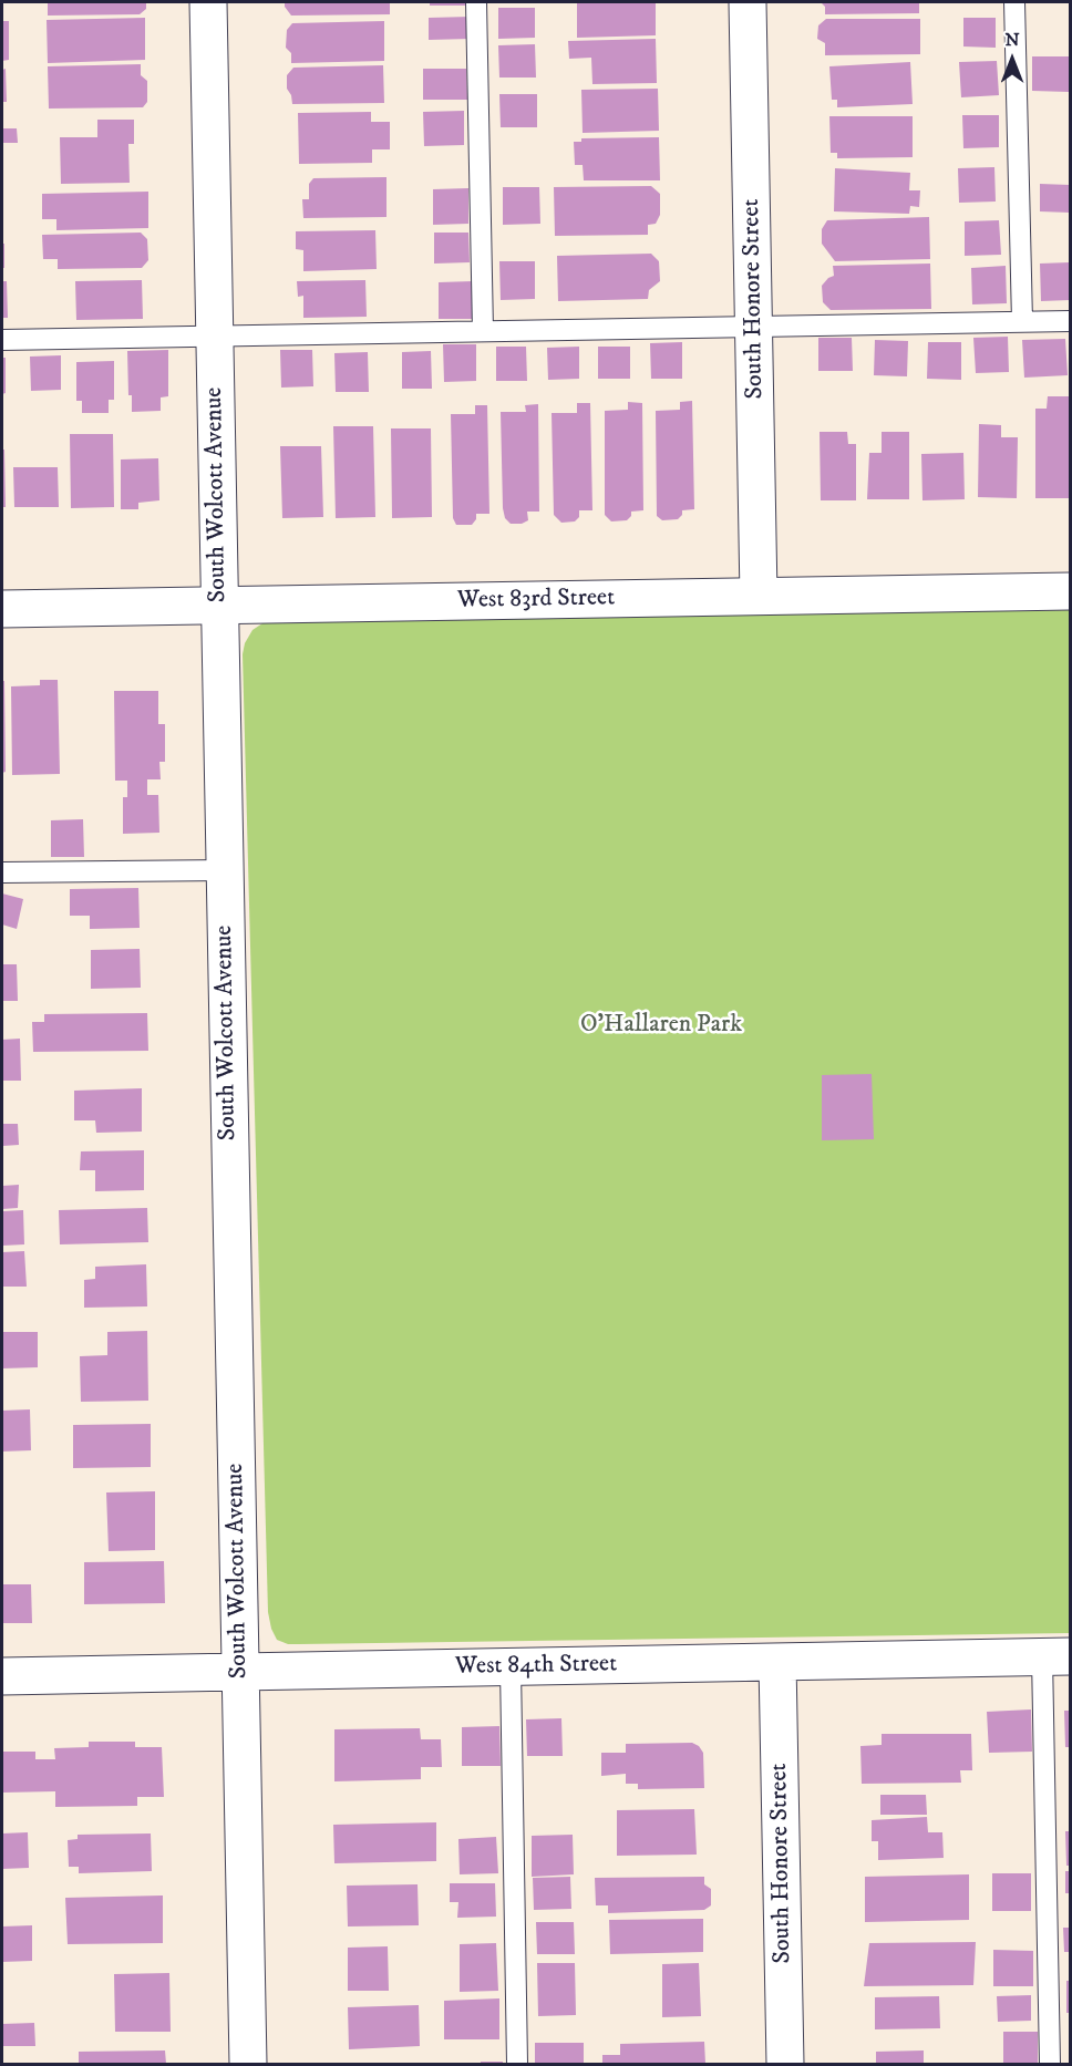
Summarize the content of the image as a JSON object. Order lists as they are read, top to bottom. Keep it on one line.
{"streets":{"street":["South Honore Street","South Wolcott Avenue","West 83rd Street","West 84th Street"]},"crossings":[["South Honore Street","West 83rd Street"],["South Honore Street","West 84th Street"],["South Wolcott Avenue","West 83rd Street"],["South Wolcott Avenue","West 84th Street"]],"parks":["O'Hallaren Park"],"north":"top"}
